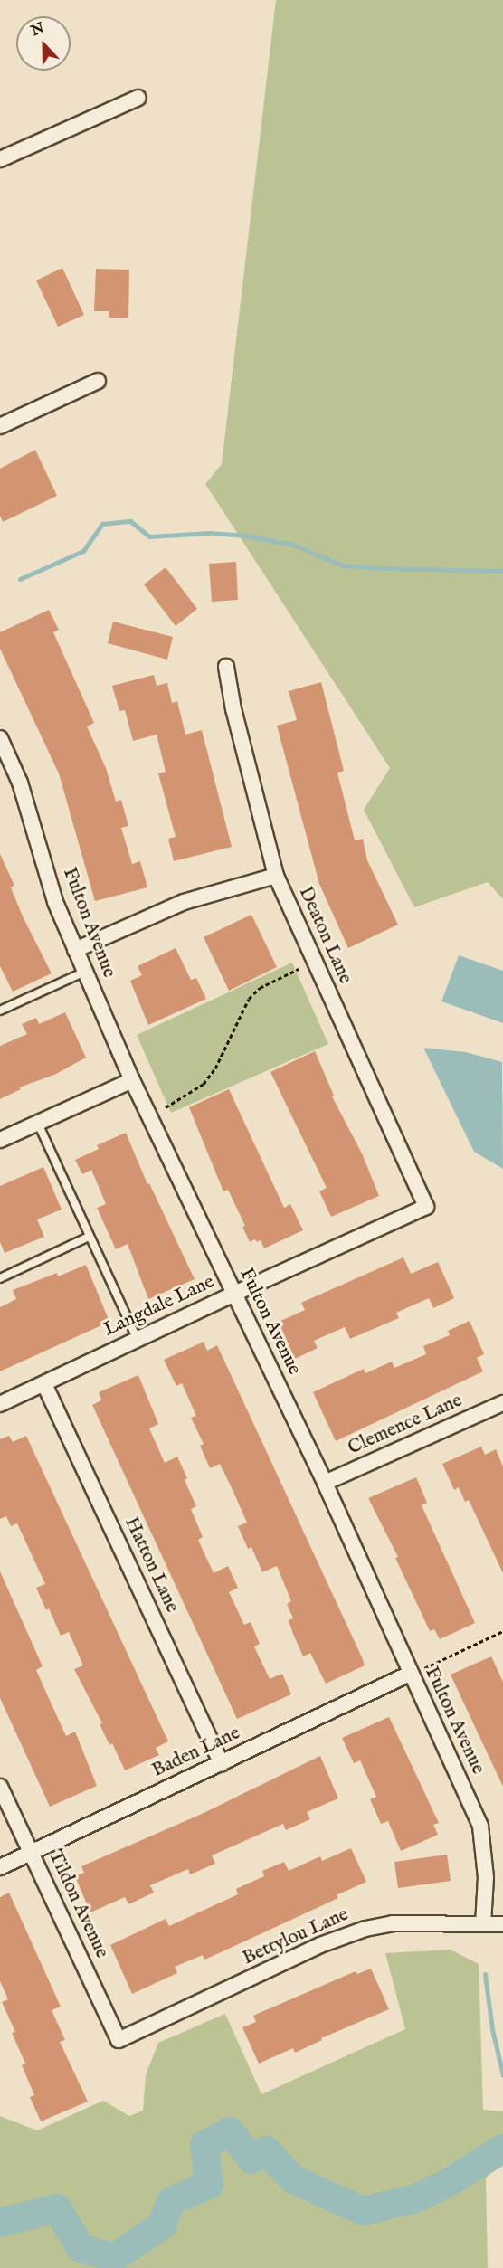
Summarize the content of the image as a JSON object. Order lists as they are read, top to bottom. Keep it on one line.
{"streets":{"street":["Fulton Avenue","Deaton Lane","Langdale Lane","Clemence Lane","Hatton Lane","Baden Lane","Tildon Avenue","Bettylou Lane"]},"crossings":[["Fulton Avenue","Langdale Lane"],["Fulton Avenue","Clemence Lane"],["Fulton Avenue","Baden Lane"],["Fulton Avenue","Bettylou Lane"],["Deaton Lane","Langdale Lane"],["Langdale Lane","Hatton Lane"],["Hatton Lane","Baden Lane"],["Baden Lane","Tildon Avenue"],["Tildon Avenue","Bettylou Lane"]],"north":"top"}
